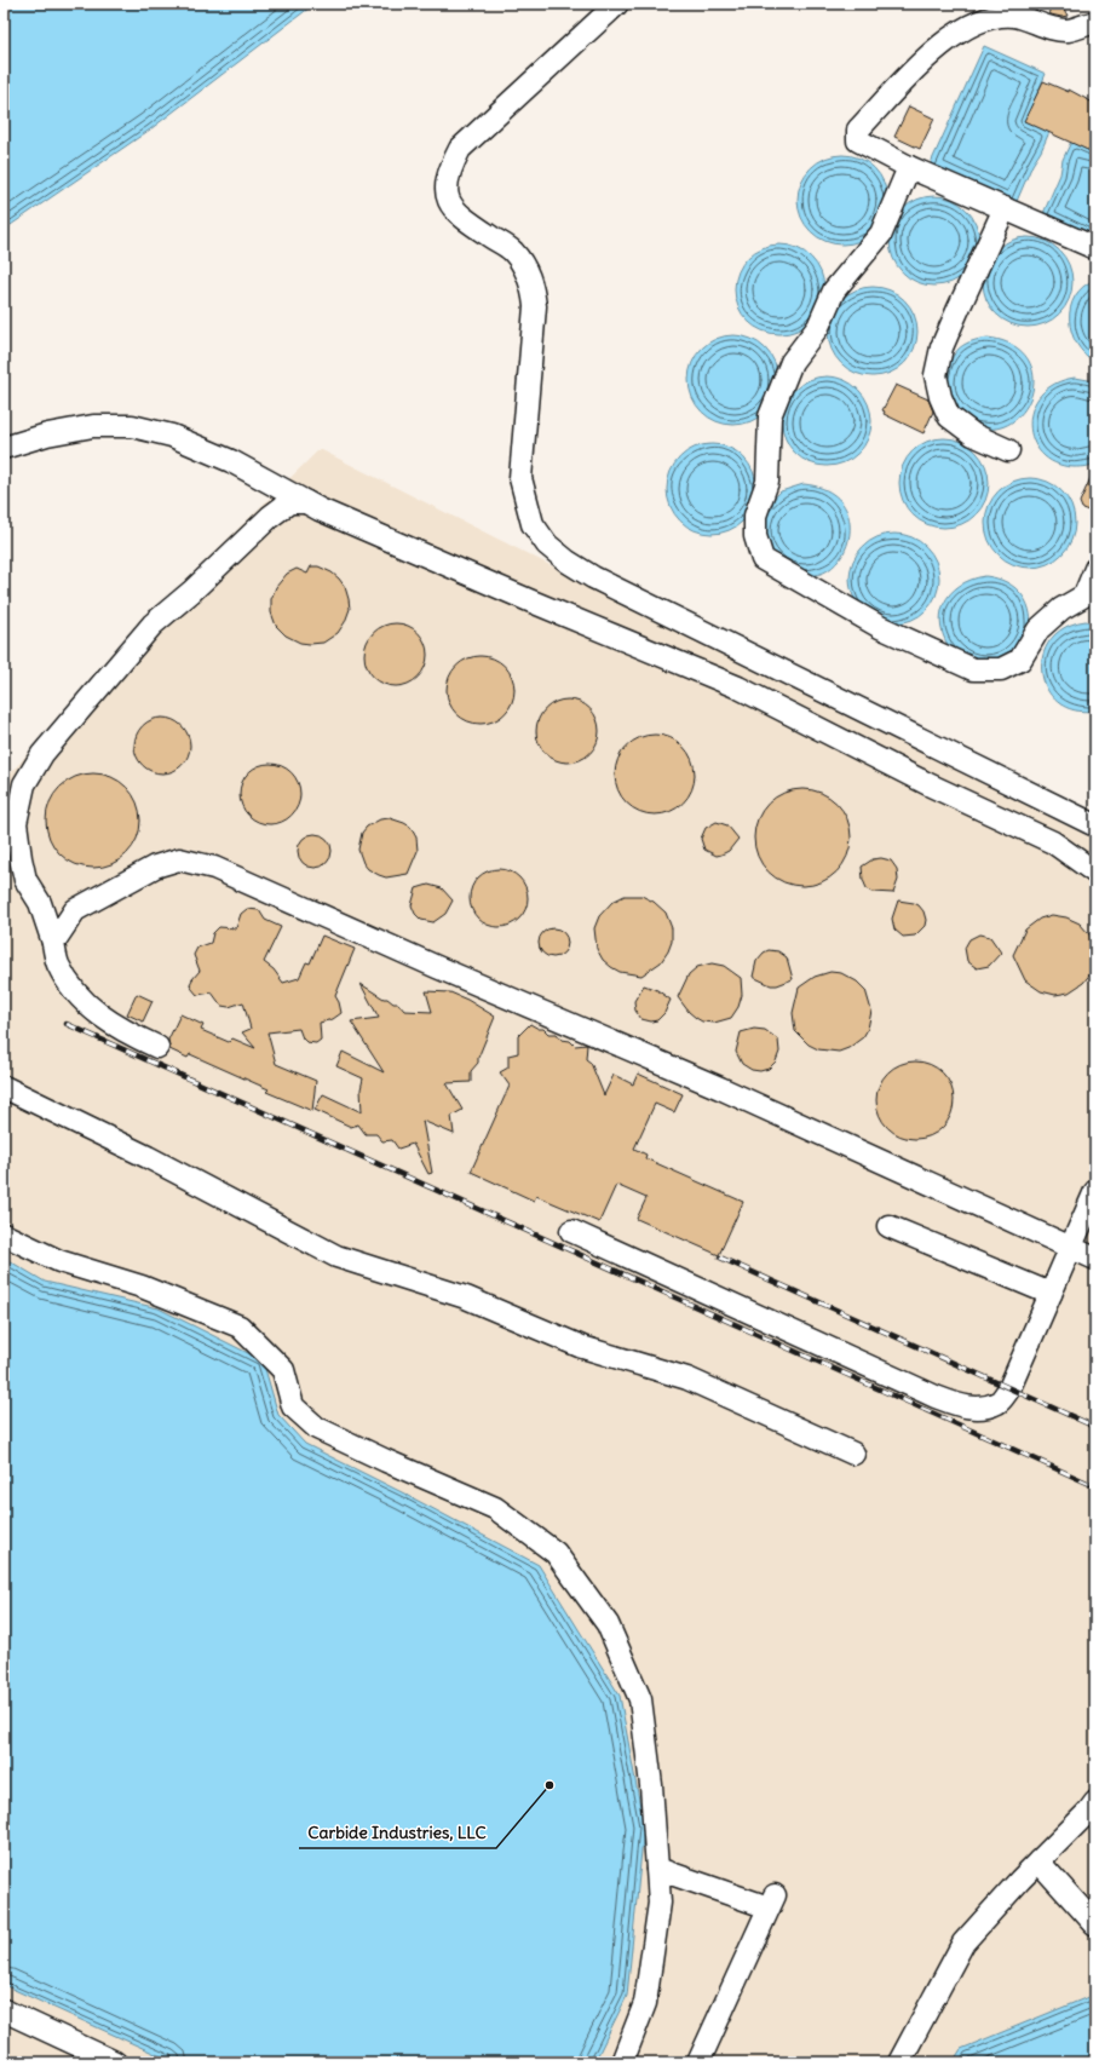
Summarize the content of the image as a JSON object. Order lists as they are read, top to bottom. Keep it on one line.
{"places":["Carbide Industries, LLC"]}
